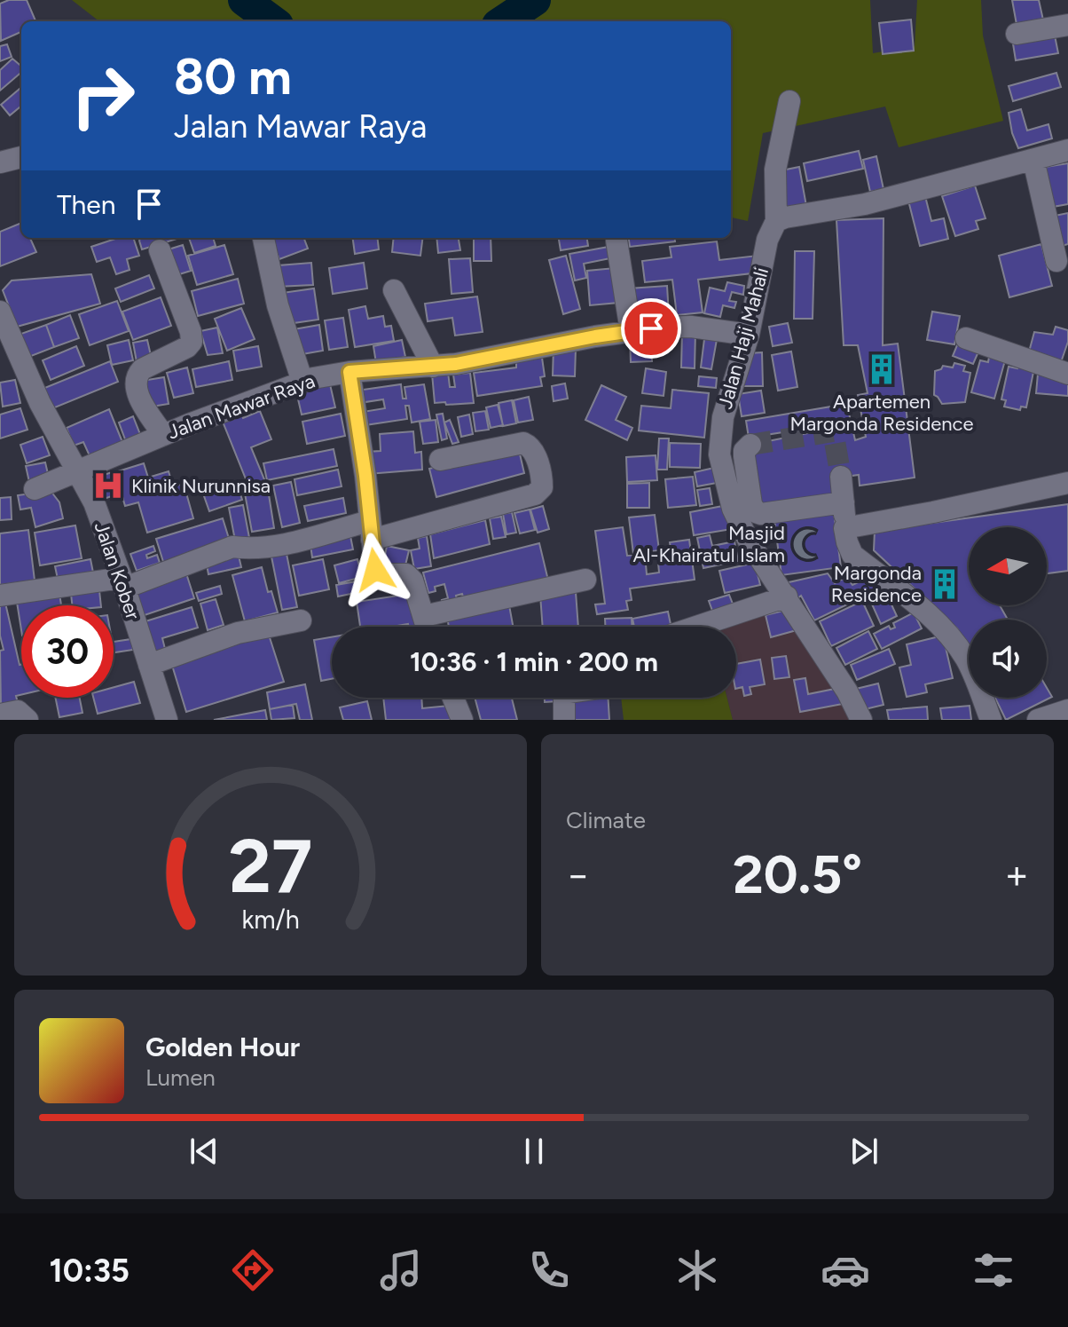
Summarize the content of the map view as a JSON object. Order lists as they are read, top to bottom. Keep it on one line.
{"streets":{"street":["Jalan Haji Mahali","Jalan Mawar Raya","Jalan Kober"]},"crossings":[["Jalan Haji Mahali","Jalan Mawar Raya"],["Jalan Mawar Raya","Jalan Kober"]],"places":{"building":["Apartemen Margonda Residence","Margonda Residence"],"hospital":["Klinik Nurunnisa"],"mosque":["Masjid Al-Khairatul Islam"]},"north":"left","page":{"turn":["80 m","Jalan Mawar Raya"],"then":"Then","limit":"30","trip":"10:36 · 1 min · 200 m","tile":"Climate","heat":["−","20.5°","+"],"song":["Golden Hour","Lumen"],"tabs":"10:35","gauge":["27","km/h"]}}
